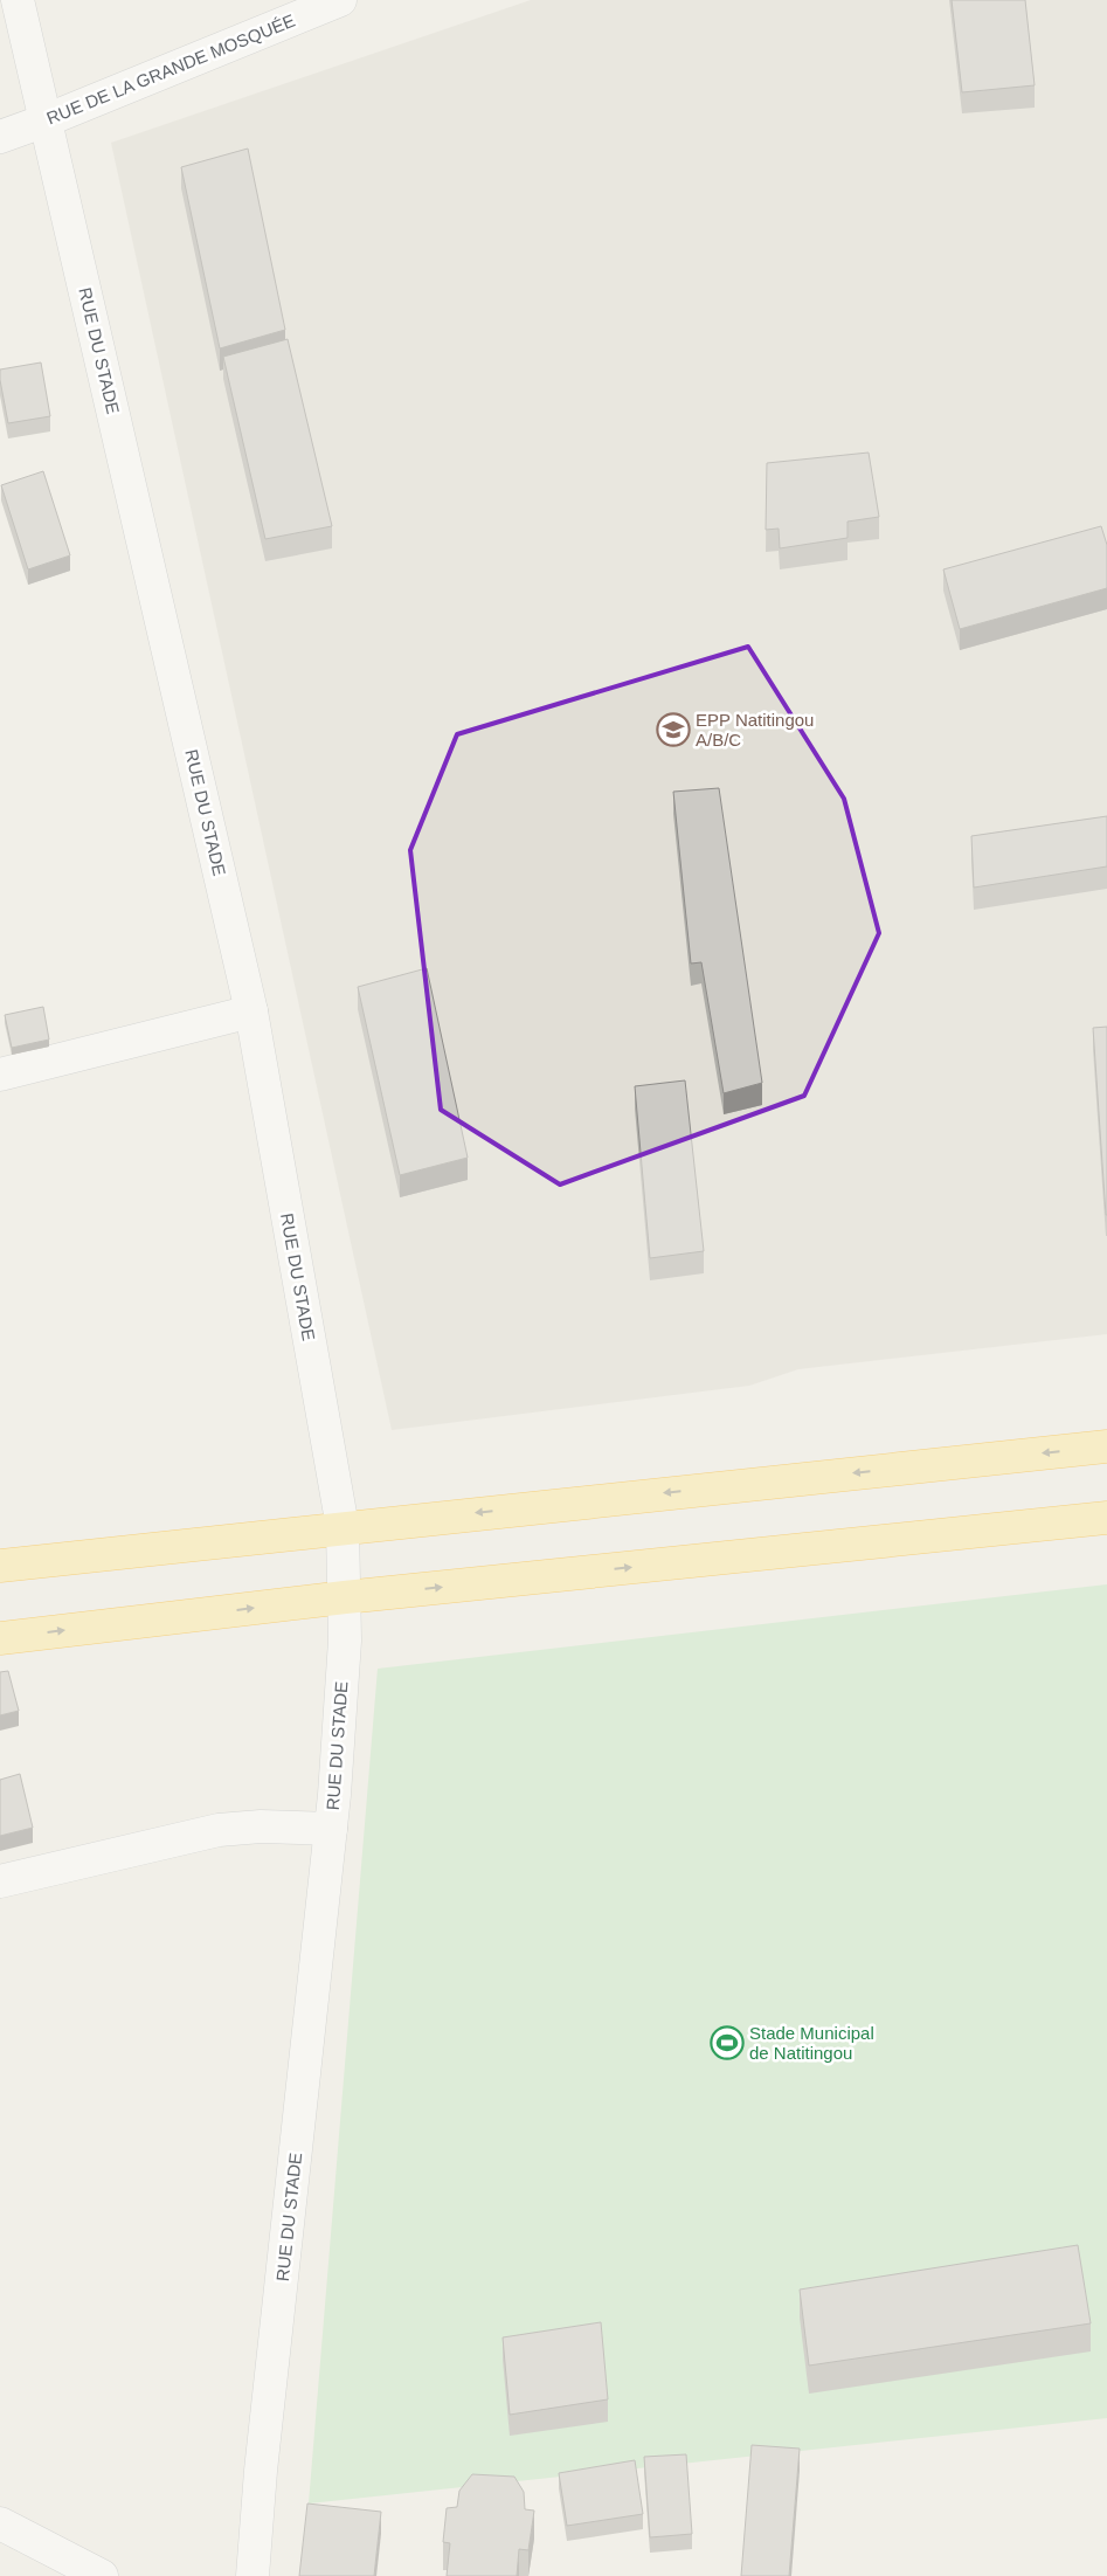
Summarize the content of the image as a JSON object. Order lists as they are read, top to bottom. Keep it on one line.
{"streets":{"street":["RUE DE LA GRANDE MOSQUÉE","RUE DU STADE"]},"crossings":[["RUE DE LA GRANDE MOSQUÉE","RUE DU STADE"]],"places":{"school or university":["EPP Natitingou A/B/C"],"sports":["Stade Municipal de Natitingou"]}}
